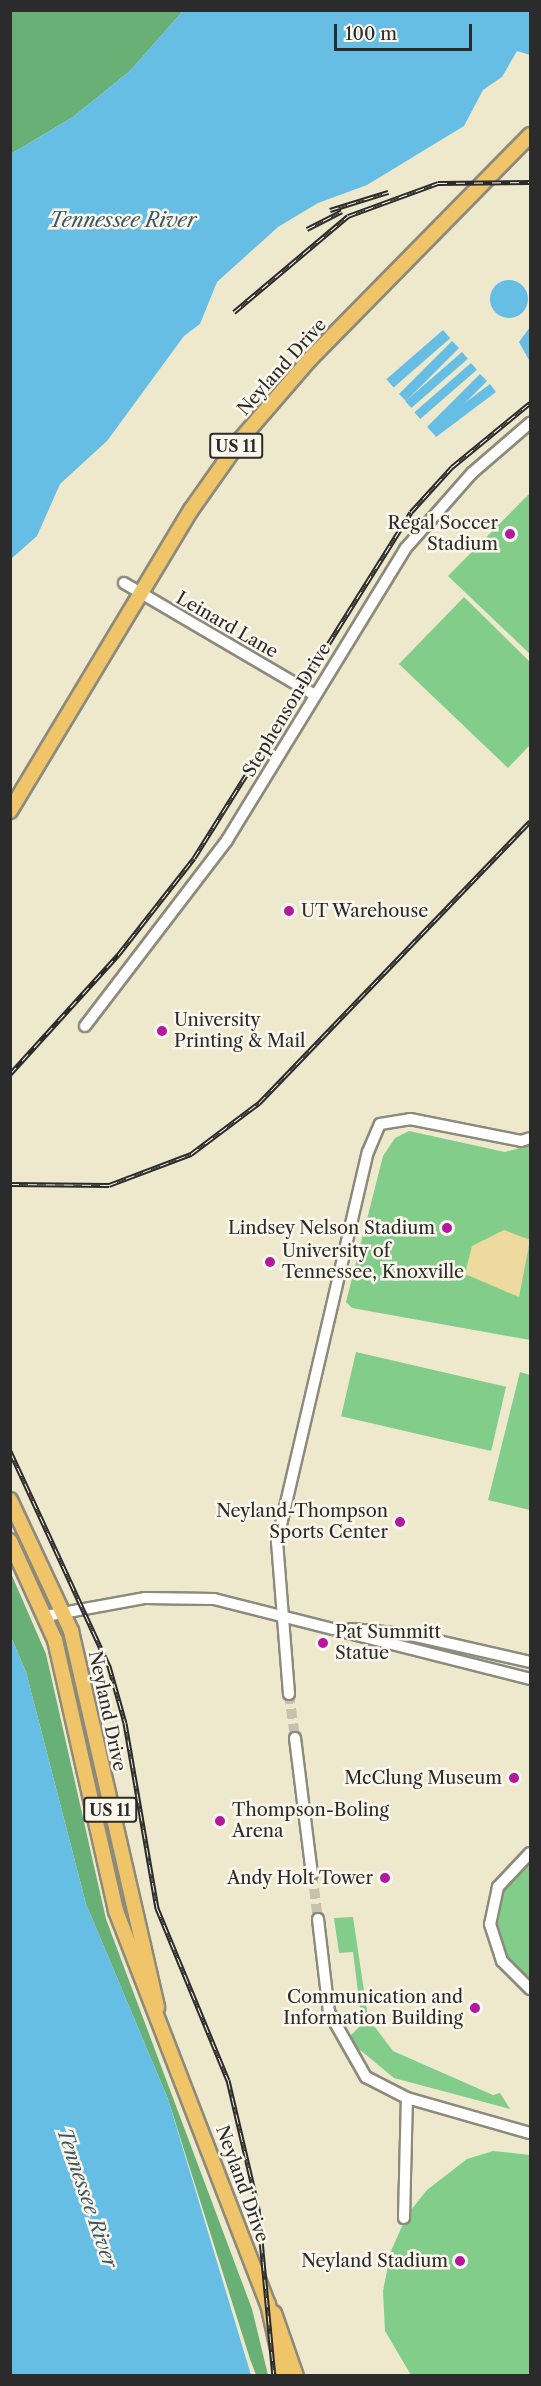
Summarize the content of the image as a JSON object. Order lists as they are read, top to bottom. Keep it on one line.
{"streets":{"main road":["Neyland Drive","US 11"],"street":["Leinard Lane","Stephenson Drive"]},"crossings":[["Neyland Drive","Leinard Lane"],["Leinard Lane","Stephenson Drive"]],"water":["Tennessee River"],"places":["Regal Soccer Stadium","UT Warehouse","University Printing & Mail","Lindsey Nelson Stadium","University of Tennessee, Knoxville","Neyland-Thompson Sports Center","Pat Summitt Statue","McClung Museum","Thompson-Boling Arena","Andy Holt Tower","Communication and Information Building","Neyland Stadium"],"scale_bar":"100 m"}
